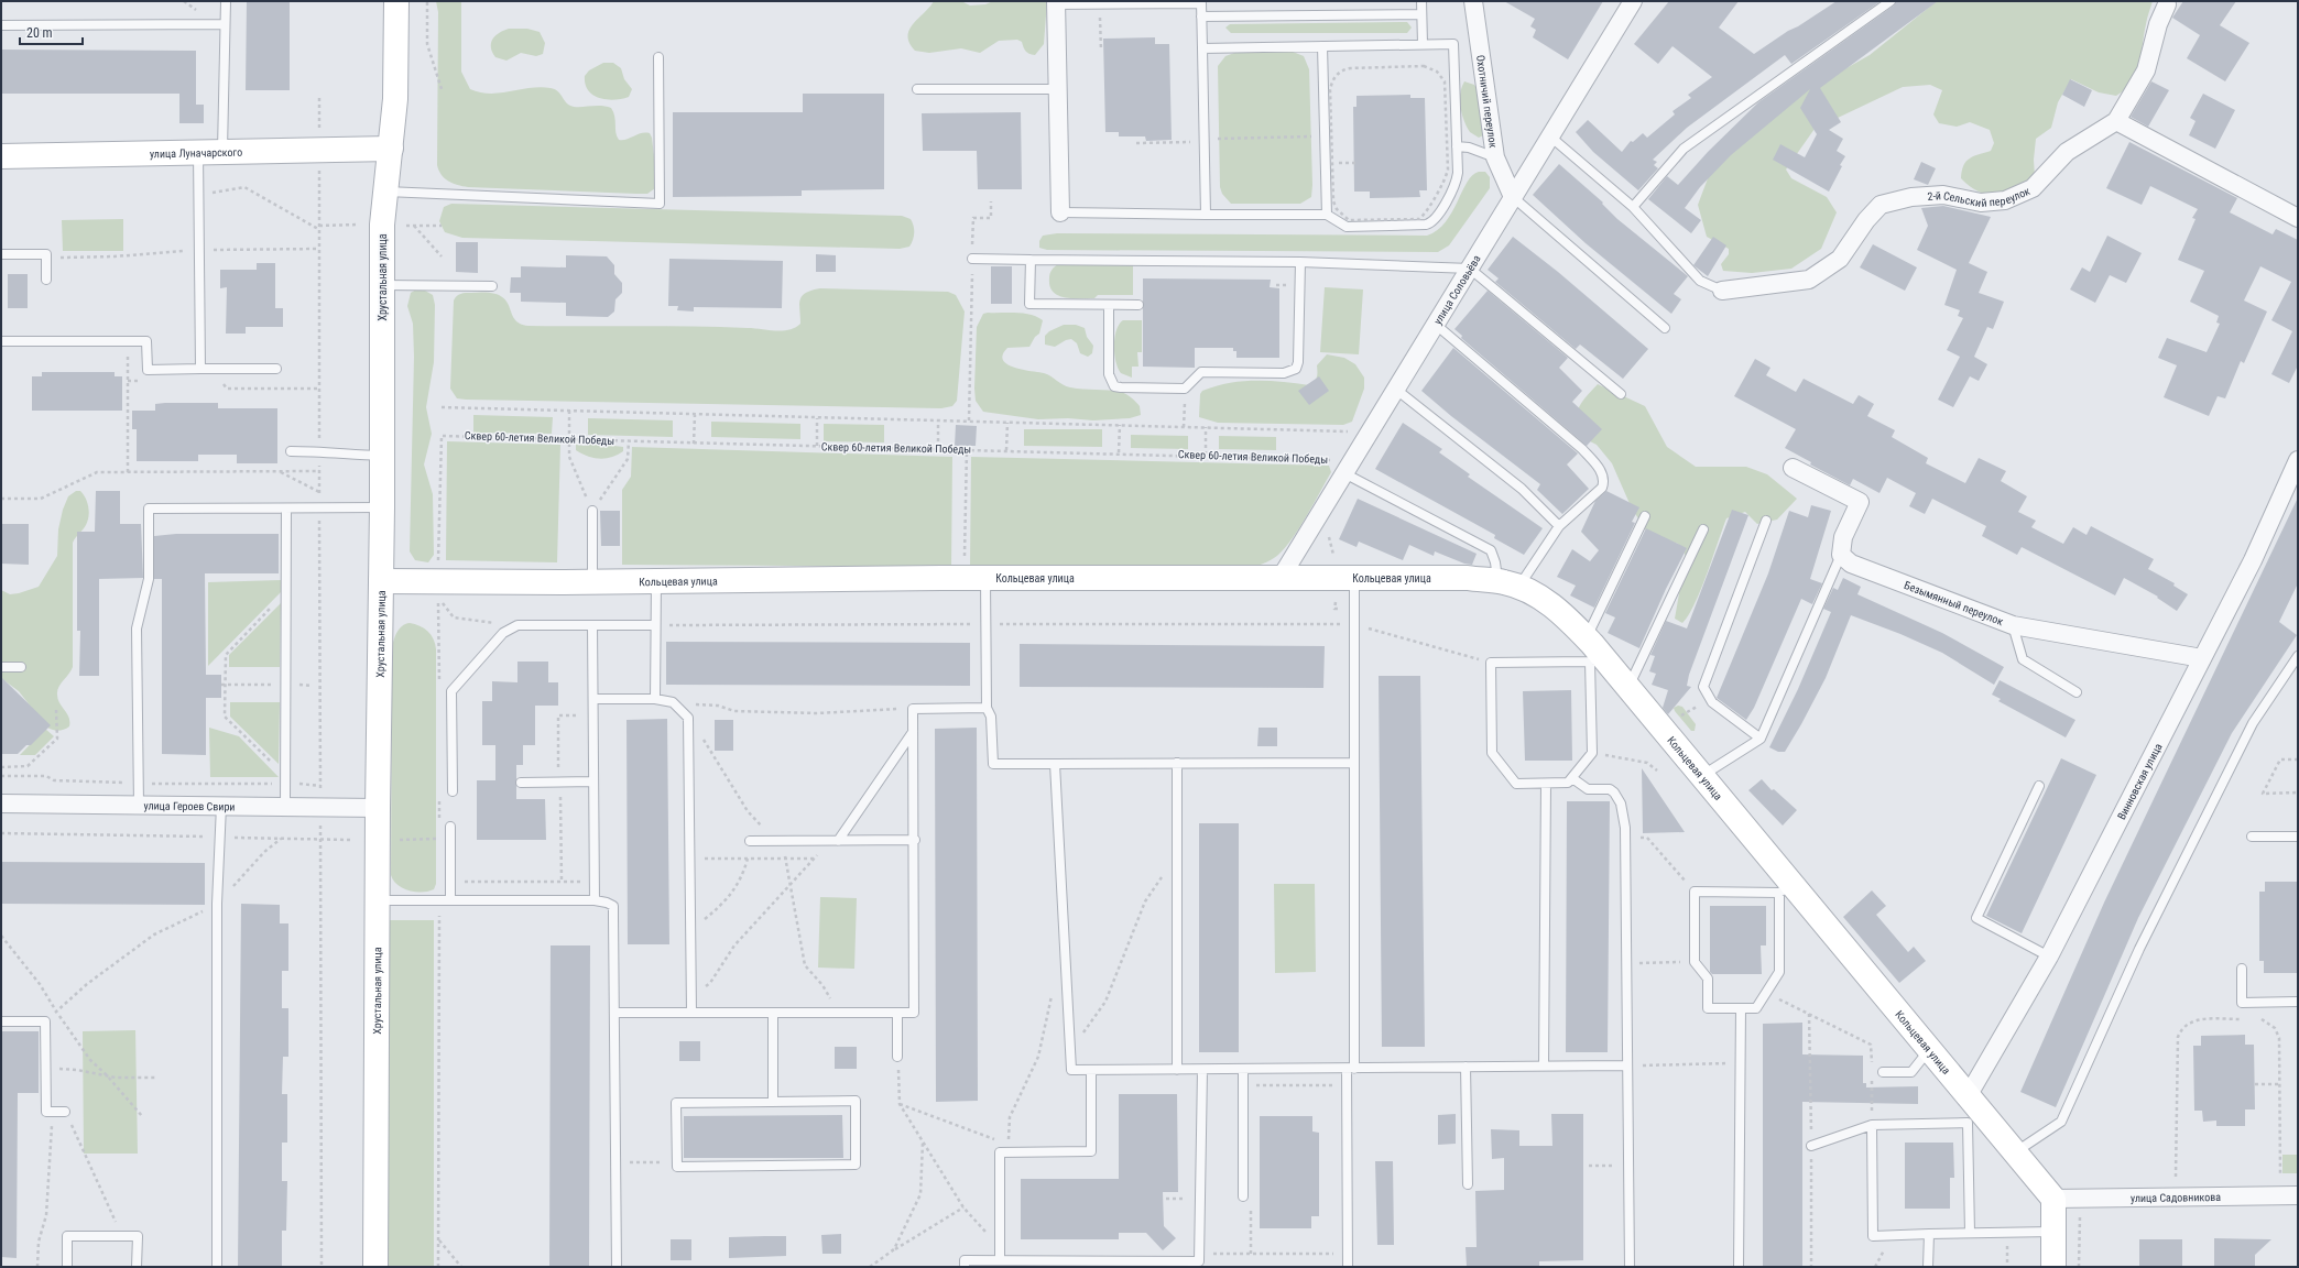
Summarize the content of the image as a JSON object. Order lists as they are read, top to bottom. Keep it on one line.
{"streets":{"street":["Охотничий переулок","улица Луначарского","2-й Сельский переулок","Хрустальная улица","улица Соловьёва","Кольцевая улица","Безымянный переулок","Винновская улица","улица Героев Свири","улица Садовникова"],"path":["Сквер 60-летия Великой Победы"]},"crossings":[["Охотничий переулок","улица Соловьёва"],["улица Луначарского","Хрустальная улица"],["Хрустальная улица","Кольцевая улица"],["Хрустальная улица","улица Героев Свири"],["улица Соловьёва","Сквер 60-летия Великой Победы"],["улица Соловьёва","Кольцевая улица"],["Кольцевая улица","Винновская улица"],["Кольцевая улица","улица Садовникова"],["Безымянный переулок","Винновская улица"]],"scale_bar":"20 m"}
